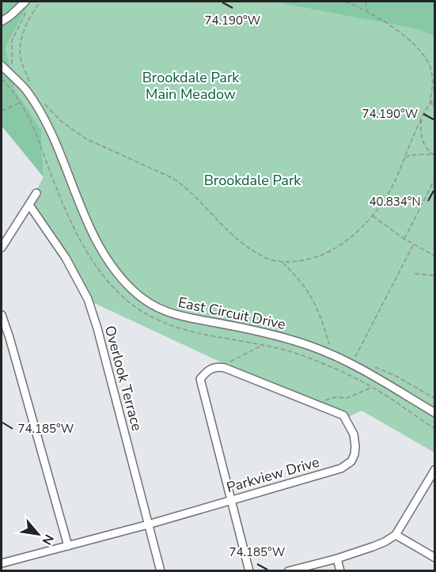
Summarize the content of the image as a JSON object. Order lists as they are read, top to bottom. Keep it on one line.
{"streets":{"street":["East Circuit Drive","Overlook Terrace","Parkview Drive"]},"crossings":[["Overlook Terrace","Parkview Drive"]],"parks":["Brookdale Park Main Meadow","Brookdale Park"],"north":"bottom right","coordinates":["74.190°W","40.834°N","74.185°W"]}
